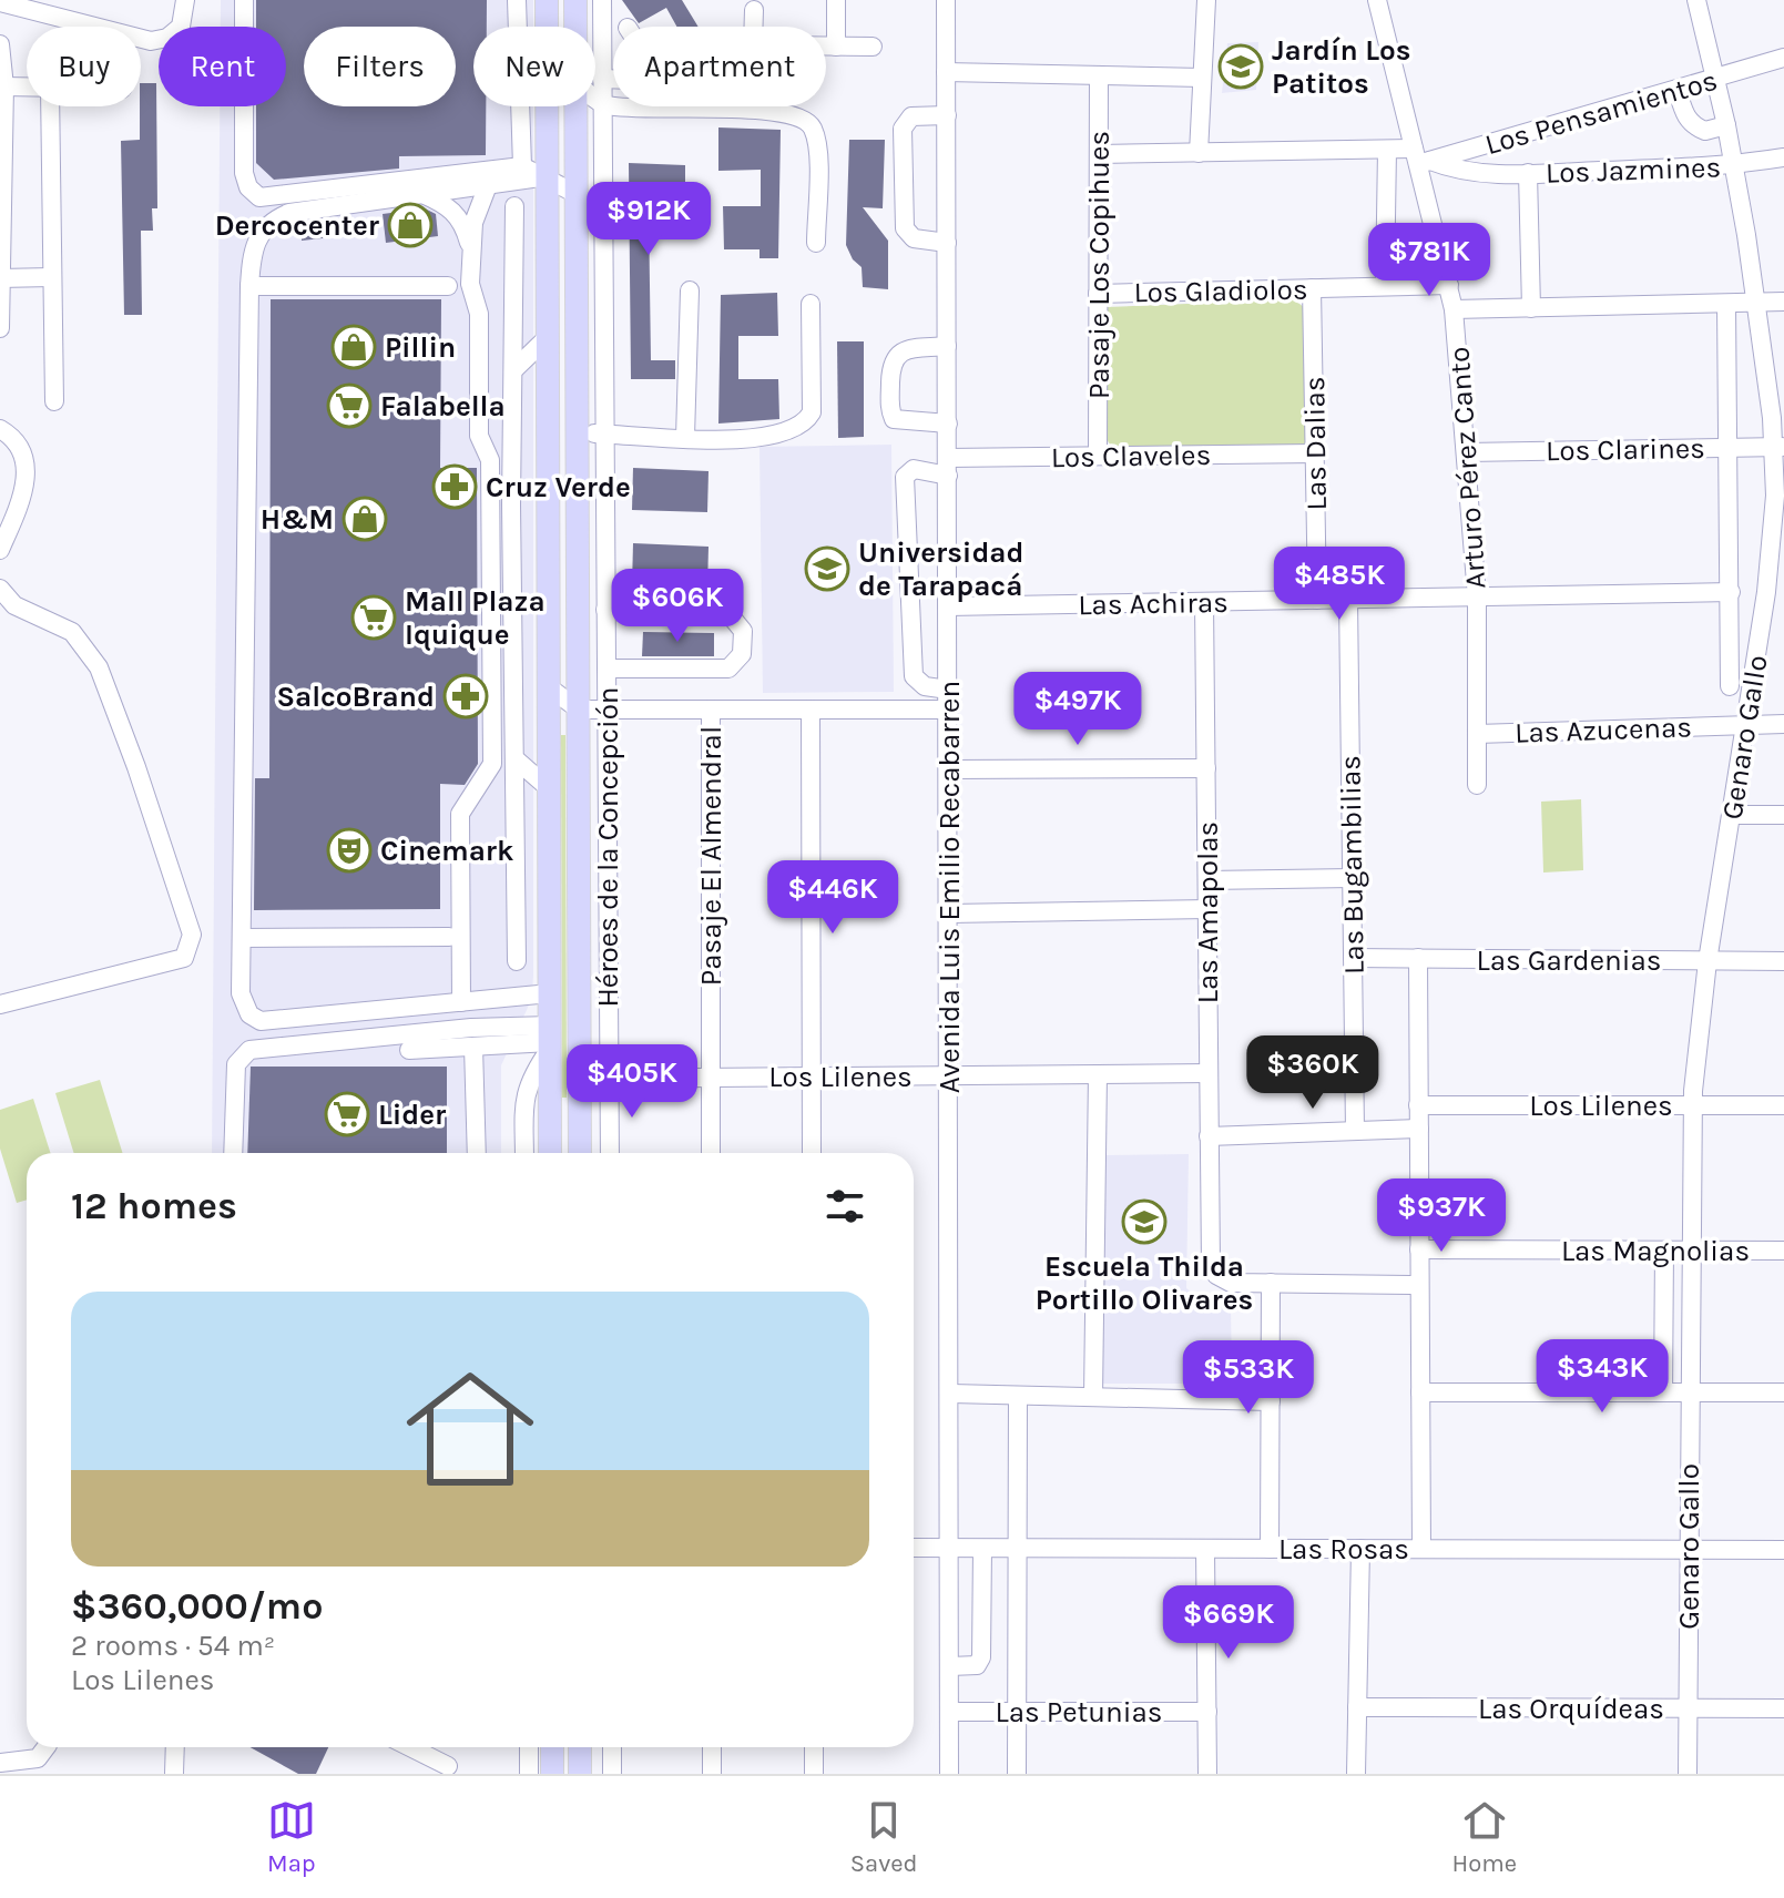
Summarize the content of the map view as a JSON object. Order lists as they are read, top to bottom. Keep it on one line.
{"streets":{"main road":["Héroes de la Concepción"],"street":["Los Pensamientos","Los Jazmines","Pasaje Los Copihues","Los Gladiolos","Las Dalias","Los Clarines","Los Claveles","Arturo Pérez Canto","Las Achiras","Las Azucenas","Genaro Gallo","Pasaje El Almendral","Las Bugambilias","Avenida Luis Emilio Recabarren","Las Amapolas","Las Gardenias","Los Lilenes","Las Magnolias","Las Rosas","Las Orquídeas","Las Petunias"]},"crossings":[["Los Pensamientos","Los Jazmines"],["Los Pensamientos","Arturo Pérez Canto"],["Los Pensamientos","Genaro Gallo"],["Los Jazmines","Pasaje Los Copihues"],["Los Jazmines","Arturo Pérez Canto"],["Los Jazmines","Genaro Gallo"],["Pasaje Los Copihues","Los Gladiolos"],["Pasaje Los Copihues","Los Claveles"],["Los Gladiolos","Las Dalias"],["Los Gladiolos","Arturo Pérez Canto"],["Las Dalias","Los Claveles"],["Las Dalias","Las Achiras"],["Los Clarines","Arturo Pérez Canto"],["Los Clarines","Genaro Gallo"],["Los Claveles","Avenida Luis Emilio Recabarren"],["Arturo Pérez Canto","Las Achiras"],["Arturo Pérez Canto","Las Azucenas"],["Las Achiras","Genaro Gallo"],["Las Achiras","Las Bugambilias"],["Las Achiras","Avenida Luis Emilio Recabarren"],["Las Achiras","Las Amapolas"],["Las Azucenas","Genaro Gallo"],["Genaro Gallo","Las Gardenias"],["Genaro Gallo","Los Lilenes"],["Genaro Gallo","Las Magnolias"],["Genaro Gallo","Las Rosas"],["Genaro Gallo","Las Orquídeas"],["Héroes de la Concepción","Los Lilenes"],["Pasaje El Almendral","Los Lilenes"],["Las Bugambilias","Las Gardenias"],["Avenida Luis Emilio Recabarren","Los Lilenes"],["Avenida Luis Emilio Recabarren","Las Rosas"],["Avenida Luis Emilio Recabarren","Las Petunias"],["Las Amapolas","Los Lilenes"]],"places":{"school or university":["Jardín Los Patitos","Universidad de Tarapacá","Escuela Thilda Portillo Olivares"],"shop":["Dercocenter","Pillin","H&M"],"supermarket":["Falabella","Mall Plaza Iquique","Lider"],"pharmacy":["Cruz Verde","SalcoBrand"],"theatre":["Cinemark"]},"page":{"chip":["Buy","Rent","Filters","New","Apartment"],"price":["$912K","$781K","$485K","$606K","$497K","$446K","$360K","$405K","$937K","$343K","$533K","$669K"],"heading":"12 homes","list":[{"name":"$360,000/mo","note":"2 rooms · 54 m² · Los Lilenes"}],"tabs":["Map","Saved","Home"]}}
